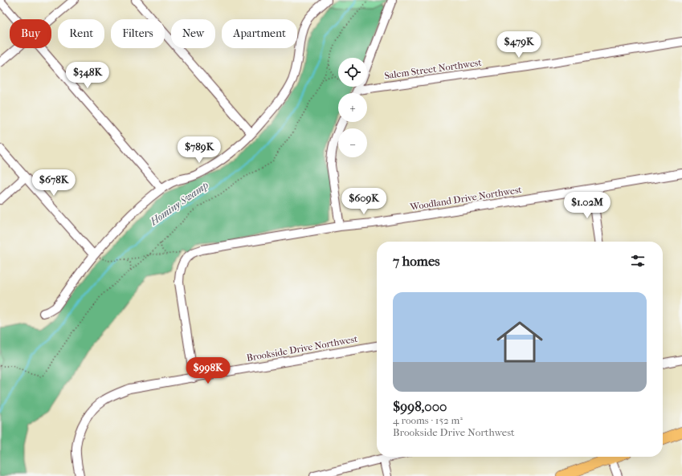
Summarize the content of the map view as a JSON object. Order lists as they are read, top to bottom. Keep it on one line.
{"streets":{"street":["Salem Street Northwest","Woodland Drive Northwest","Brookside Drive Northwest"]},"water":["Hominy Swamp"],"page":{"chip":["Buy","Rent","Filters","New","Apartment"],"price":["$479K","$348K","$789K","$678K","$609K","$1.02M","$998K"],"map_buttons":["+","−"],"heading":"7 homes","list":[{"name":"$998,000","note":"4 rooms · 152 m² · Brookside Drive Northwest"}]}}
